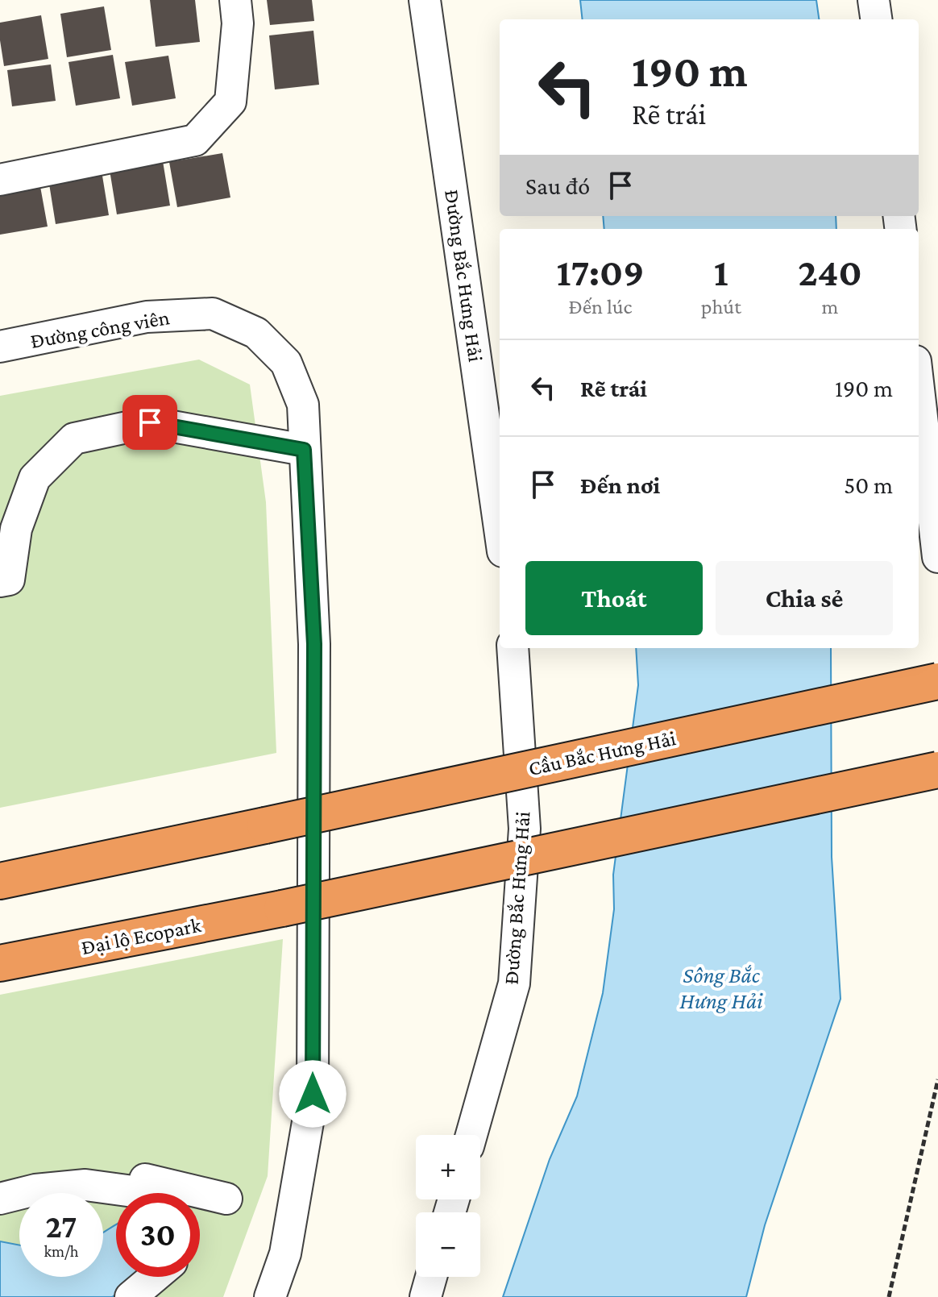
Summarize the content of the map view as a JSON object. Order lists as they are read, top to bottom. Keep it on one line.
{"streets":{"highway":["Cầu Bắc Hưng Hải","Đại lộ Ecopark"],"street":["Đường Bắc Hưng Hải","Đường công viên"]},"water":["Sông Bắc Hưng Hải"],"page":{"turn":["190 m","Rẽ trái"],"then":"Sau đó","eta":["17:09","Đến lúc","1","phút","240","m"],"list":[{"name":"Rẽ trái","value":"190 m"},{"name":"Đến nơi","value":"50 m"}],"buttons":["Thoát","Chia sẻ"],"map_buttons":["+","−"],"speed":"27 km/h","limit":"30"}}
